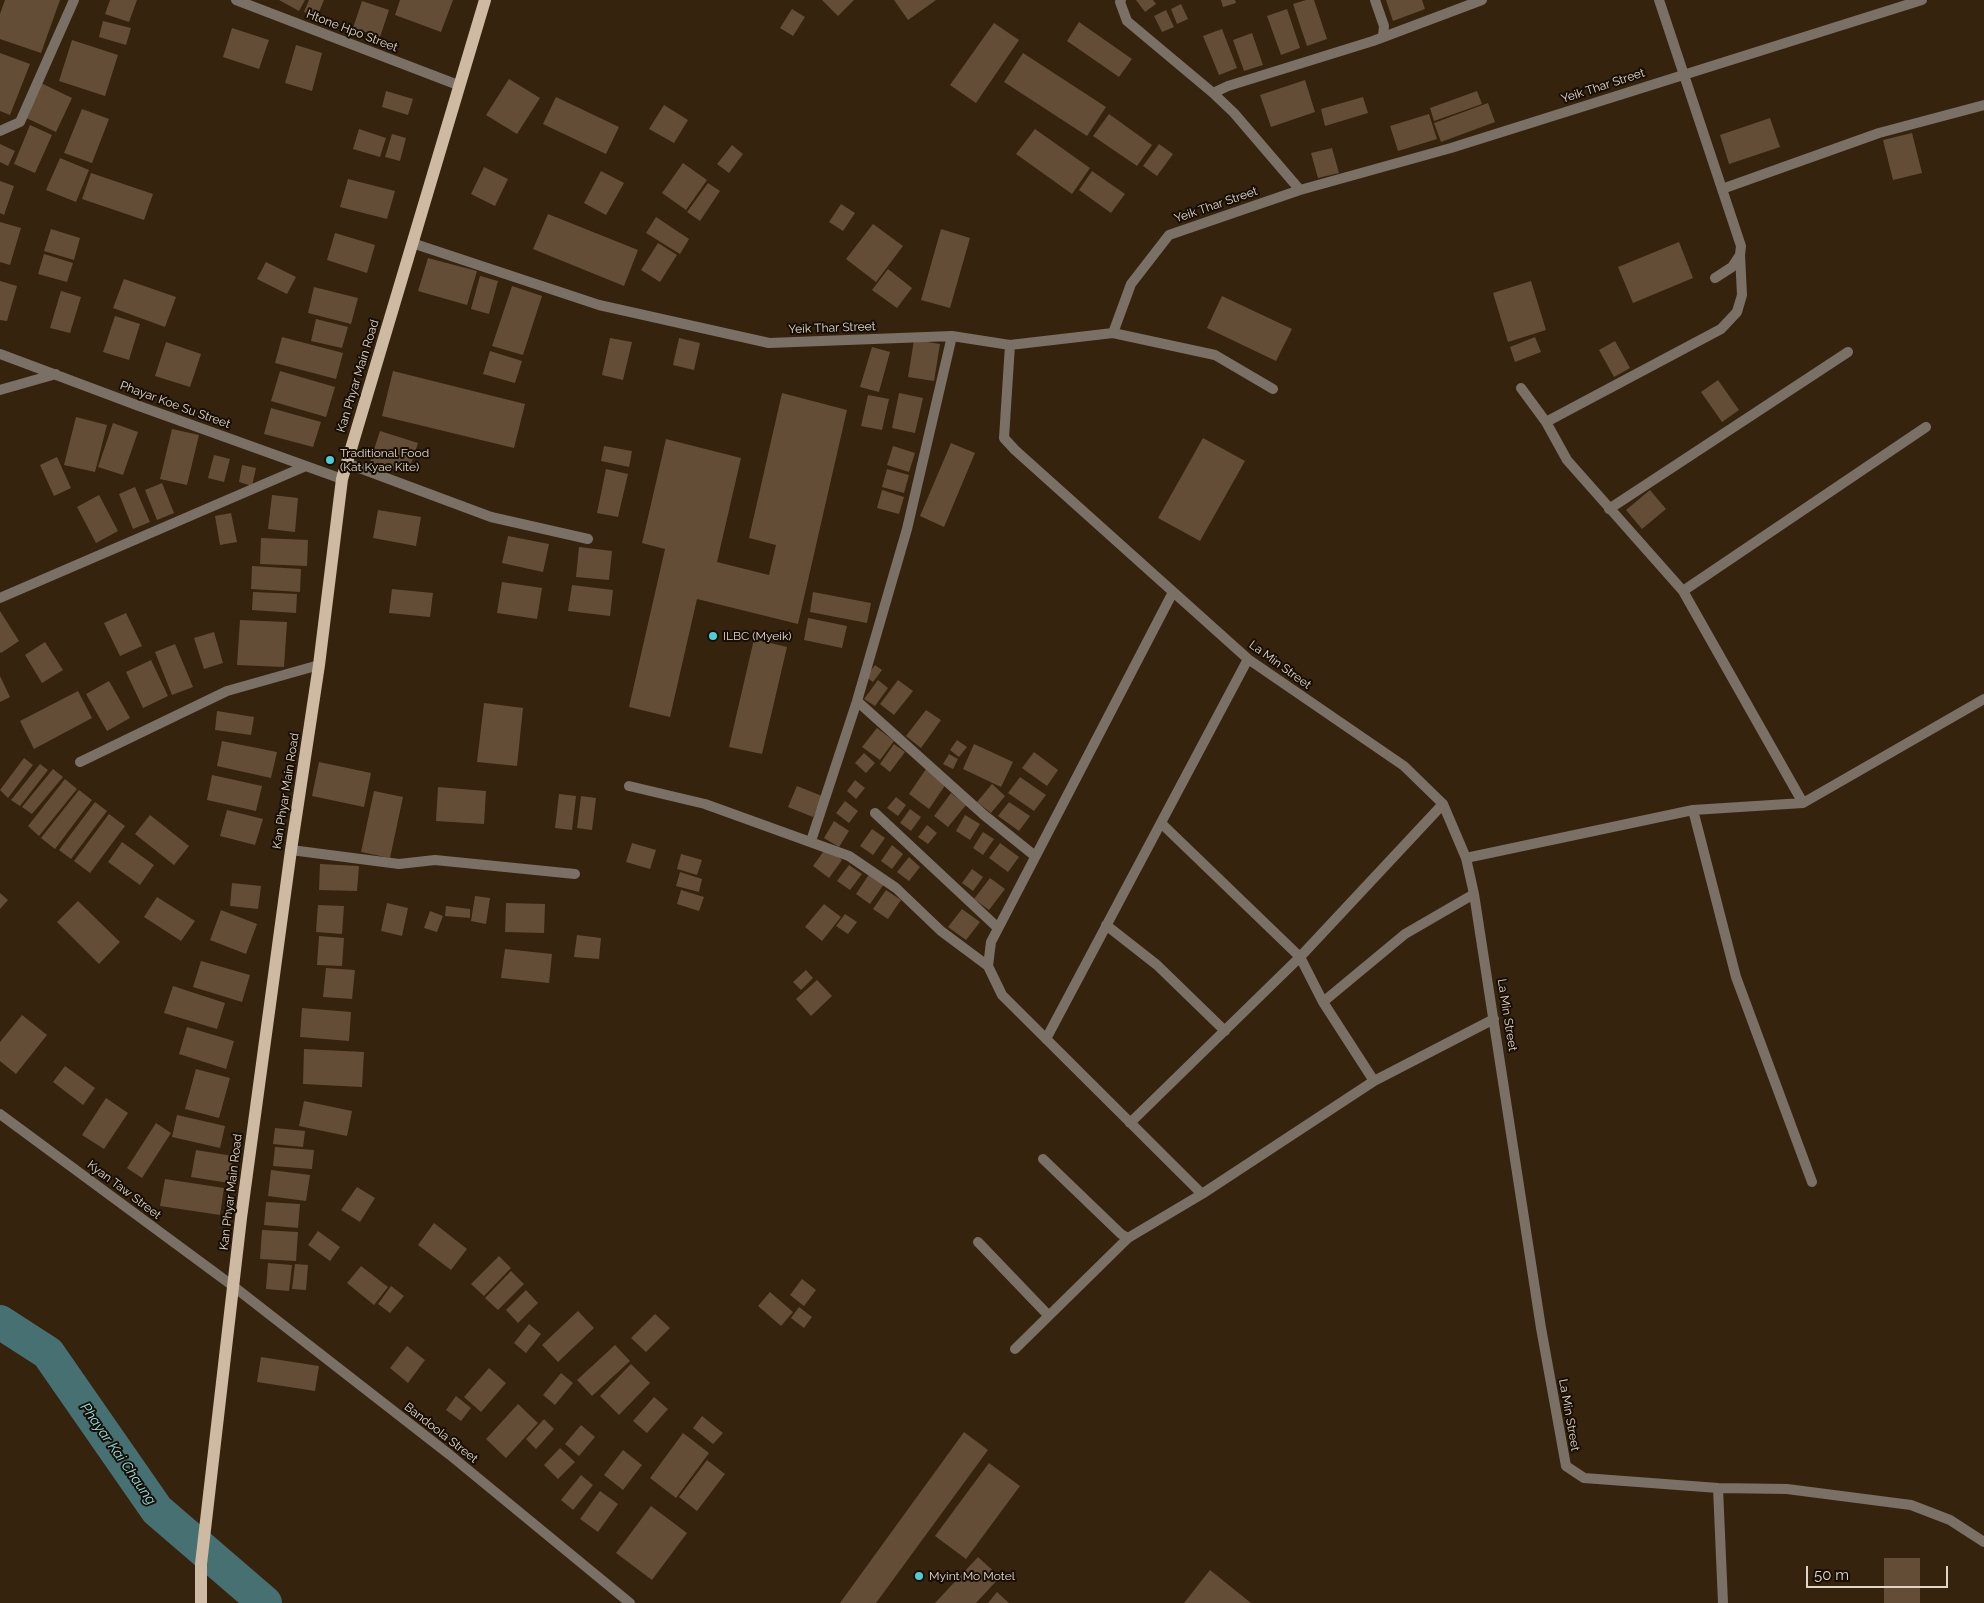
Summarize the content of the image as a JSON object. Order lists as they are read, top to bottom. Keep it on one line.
{"streets":{"main road":["Kan Phyar Main Road"],"street":["Htone Hpo Street","Yeik Thar Street","Phayar Koe Su Street","La Min Street","Kyan Taw Street","Bandoola Street"]},"crossings":[["Htone Hpo Street","Kan Phyar Main Road"],["Yeik Thar Street","Kan Phyar Main Road"],["Yeik Thar Street","La Min Street"],["Kan Phyar Main Road","Phayar Koe Su Street"],["Kan Phyar Main Road","Kyan Taw Street"],["Kan Phyar Main Road","Bandoola Street"],["Kyan Taw Street","Bandoola Street"]],"water":["Phayar Kai Chaung"],"places":["Traditional Food (Kat Kyae Kite)","ILBC (Myeik)","Myint Mo Motel"],"scale_bar":"50 m"}
